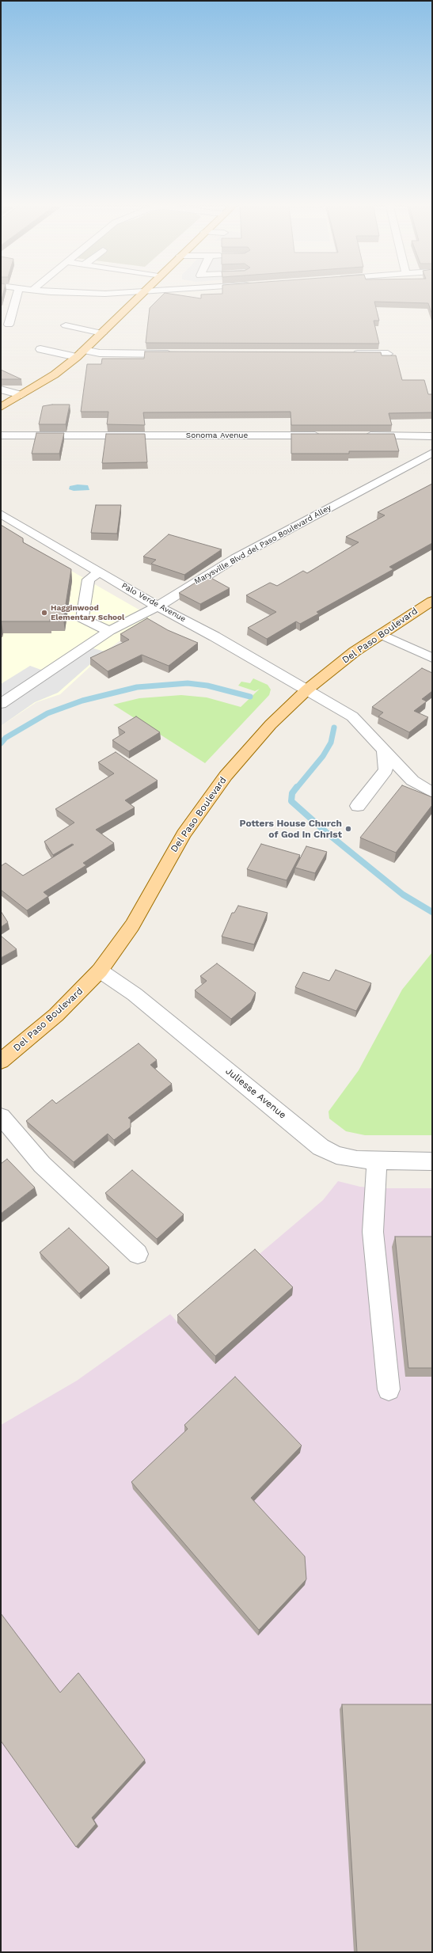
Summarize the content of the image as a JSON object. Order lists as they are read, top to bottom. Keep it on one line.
{"streets":{"main road":["Del Paso Boulevard"],"street":["Sonoma Avenue","Marysville Blvd del Paso Boulevard Alley","Palo Verde Avenue","Juliesse Avenue"]},"crossings":[["Marysville Blvd del Paso Boulevard Alley","Palo Verde Avenue"],["Palo Verde Avenue","Del Paso Boulevard"],["Del Paso Boulevard","Juliesse Avenue"]],"places":["Hagginwood Elementary School","Potters House Church of God in Christ"]}
